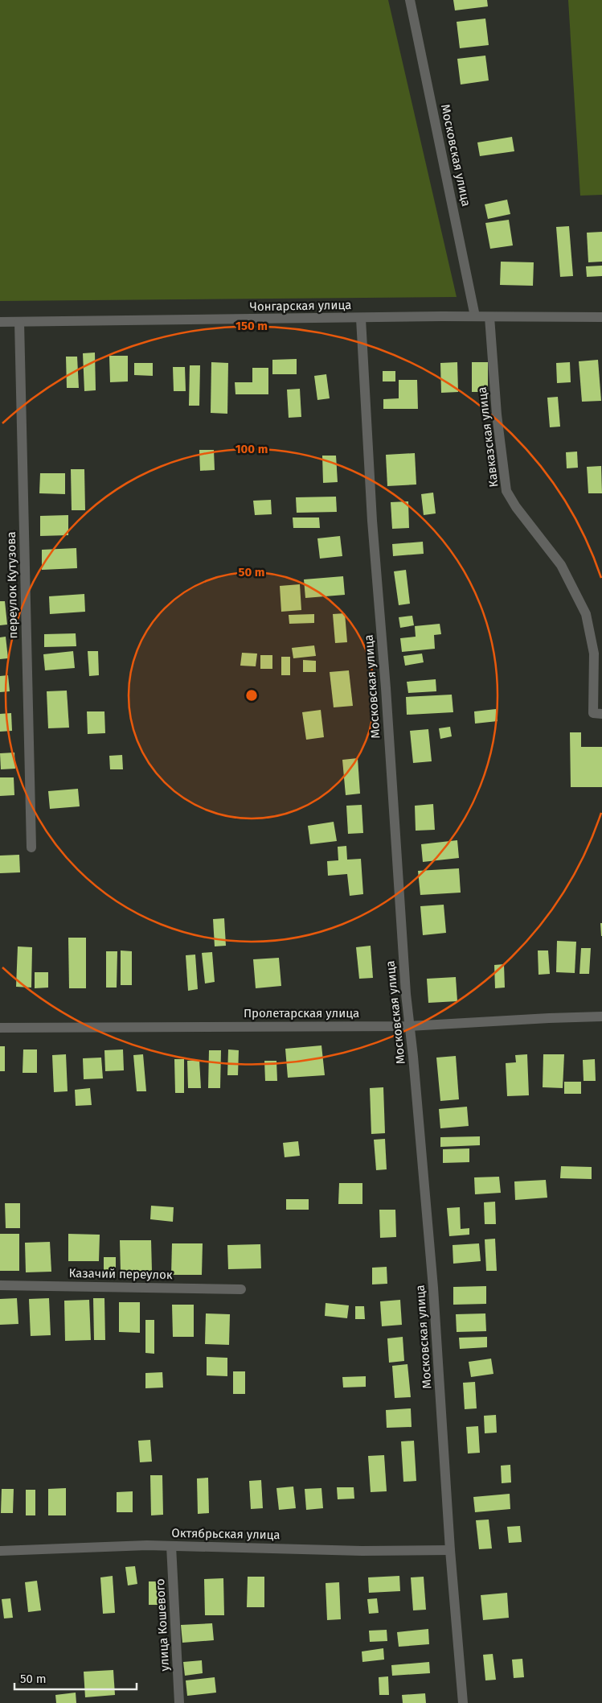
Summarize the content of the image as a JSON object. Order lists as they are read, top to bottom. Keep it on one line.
{"streets":{"street":["Московская улица","Чонгарская улица","Кавказская улица","переулок Кутузова","Пролетарская улица","Казачий переулок","Октябрьская улица","улица Кошевого"]},"crossings":[["Московская улица","Чонгарская улица"],["Московская улица","Пролетарская улица"],["Московская улица","Октябрьская улица"],["Чонгарская улица","Кавказская улица"],["Чонгарская улица","переулок Кутузова"],["Октябрьская улица","улица Кошевого"]],"scale_bar":"50 m","rings":["150 m","100 m","50 m"]}
